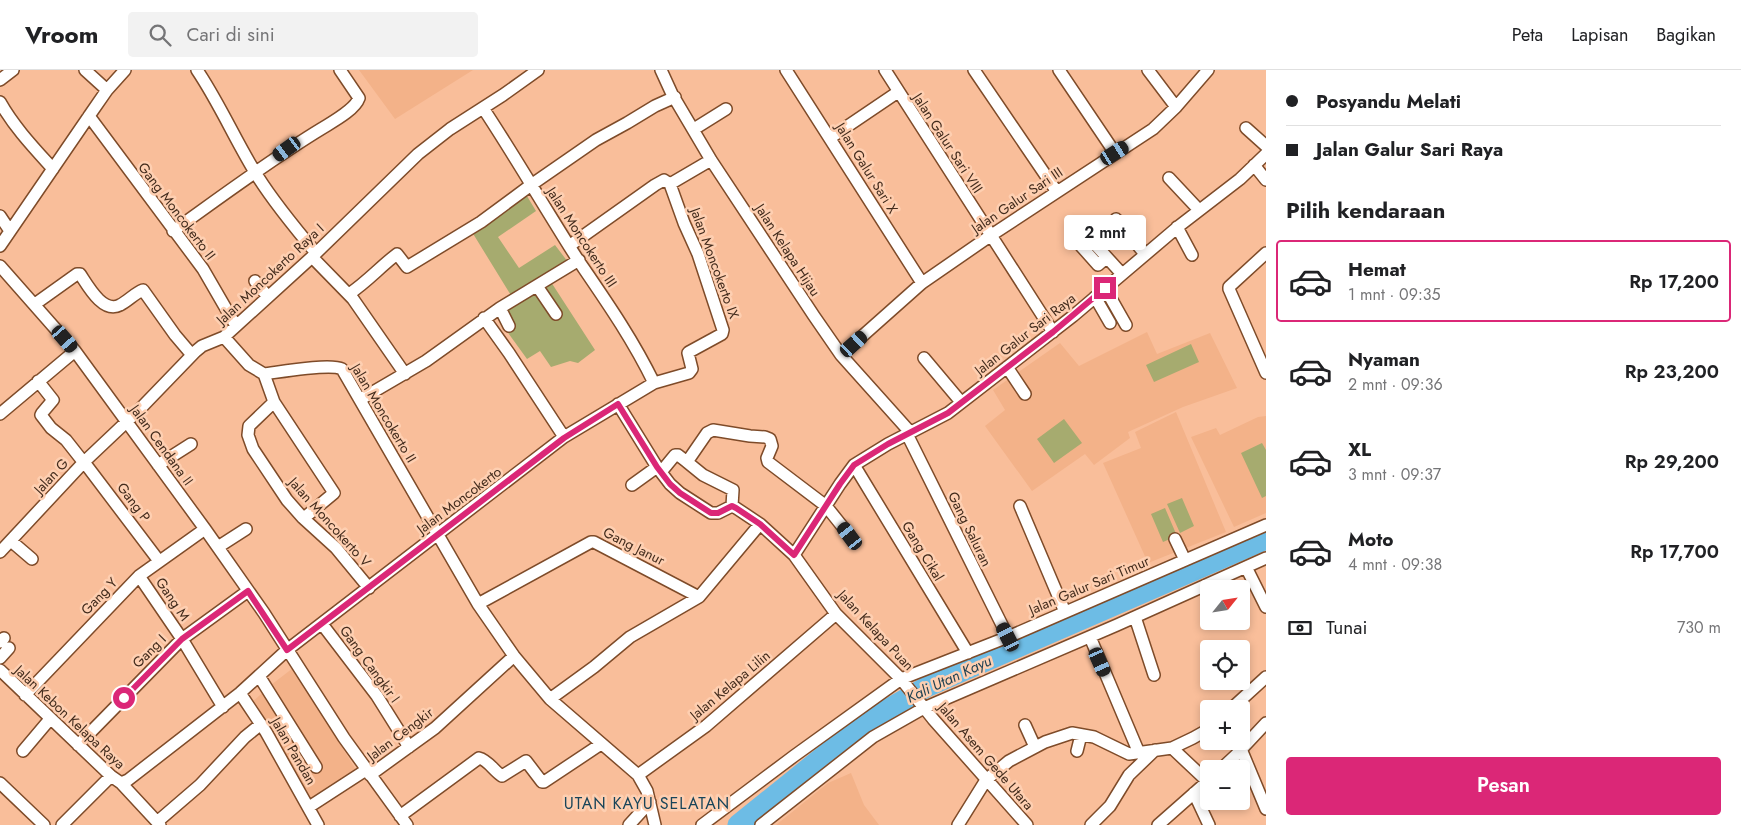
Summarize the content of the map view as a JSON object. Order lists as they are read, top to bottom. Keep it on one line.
{"streets":{"street":["Jalan Galur Sari VIII","Jalan Galur Sari X","Jalan Galur Sari III","Gang Moncokerto II","Jalan Moncokerto III","Jalan Kelapa Hijau","Jalan Moncokerto IX","Jalan Moncokerto Raya I","Jalan Galur Sari Raya","Jalan Moncokerto II","Jalan Cendana II","Jalan G","Jalan Moncokerto","Gang P","Jalan Moncokerto V","Gang Saluran","Gang Janur","Gang Cikal","Jalan Galur Sari Timur","Gang Y","Gang M","Jalan Kelapa Puan","Gang I","Gang Cangkir I","Jalan Kelapa Lilin","Jalan Kebon Kelapa Raya","Jalan Cengkir","Jalan Pandan","Jalan Asem Gede Utara"]},"crossings":[["Jalan Galur Sari VIII","Jalan Galur Sari III"],["Jalan Galur Sari VIII","Jalan Galur Sari Raya"],["Jalan Galur Sari X","Jalan Galur Sari III"],["Jalan Galur Sari III","Jalan Kelapa Hijau"],["Gang Moncokerto II","Jalan Moncokerto Raya I"],["Jalan Moncokerto III","Jalan Moncokerto IX"],["Jalan Moncokerto III","Jalan Moncokerto Raya I"],["Jalan Moncokerto III","Jalan Moncokerto"],["Jalan Kelapa Hijau","Jalan Galur Sari Raya"],["Jalan Kelapa Hijau","Gang Saluran"],["Jalan Moncokerto IX","Jalan Moncokerto"],["Jalan Moncokerto Raya I","Jalan Cendana II"],["Jalan Moncokerto Raya I","Jalan G"],["Jalan Galur Sari Raya","Gang Saluran"],["Jalan Galur Sari Raya","Gang Cikal"],["Jalan Moncokerto II","Jalan Moncokerto"],["Jalan Moncokerto II","Gang Janur"],["Jalan Moncokerto II","Jalan Kelapa Lilin"],["Jalan Moncokerto II","Jalan Cengkir"],["Jalan Cendana II","Jalan G"],["Jalan Cendana II","Jalan Moncokerto"],["Jalan Cendana II","Gang Y"],["Jalan Cendana II","Gang I"],["Jalan Cendana II","Jalan Cengkir"],["Jalan G","Gang P"],["Jalan Moncokerto","Jalan Moncokerto V"],["Jalan Moncokerto","Gang Cangkir I"],["Jalan Moncokerto","Jalan Cengkir"],["Gang P","Gang Y"],["Gang Saluran","Jalan Galur Sari Timur"],["Gang Cikal","Jalan Galur Sari Timur"],["Jalan Galur Sari Timur","Jalan Kelapa Puan"],["Gang Y","Gang M"],["Gang Y","Jalan Kebon Kelapa Raya"],["Gang M","Gang I"],["Jalan Kelapa Puan","Jalan Kelapa Lilin"],["Jalan Kelapa Puan","Jalan Asem Gede Utara"],["Gang I","Jalan Kebon Kelapa Raya"],["Gang Cangkir I","Jalan Cengkir"]],"districts":["UTAN KAYU SELATAN"],"water":["Kali Utan Kayu"],"north":"top right","page":{"header":"Vroom","search":"Cari di sini","nav":["Peta","Lapisan","Bagikan"],"banner":["Posyandu Melati","Jalan Galur Sari Raya"],"heading":"Pilih kendaraan","bubble":"2 mnt","list":[{"name":"Hemat","note":"1 mnt · 09:35","value":"Rp 17,200"},{"name":"Nyaman","note":"2 mnt · 09:36","value":"Rp 23,200"},{"name":"XL","note":"3 mnt · 09:37","value":"Rp 29,200"},{"name":"Moto","note":"4 mnt · 09:38","value":"Rp 17,700"}],"map_buttons":["+","−"],"pay":["Tunai","730 m"],"buttons":"Pesan"}}
